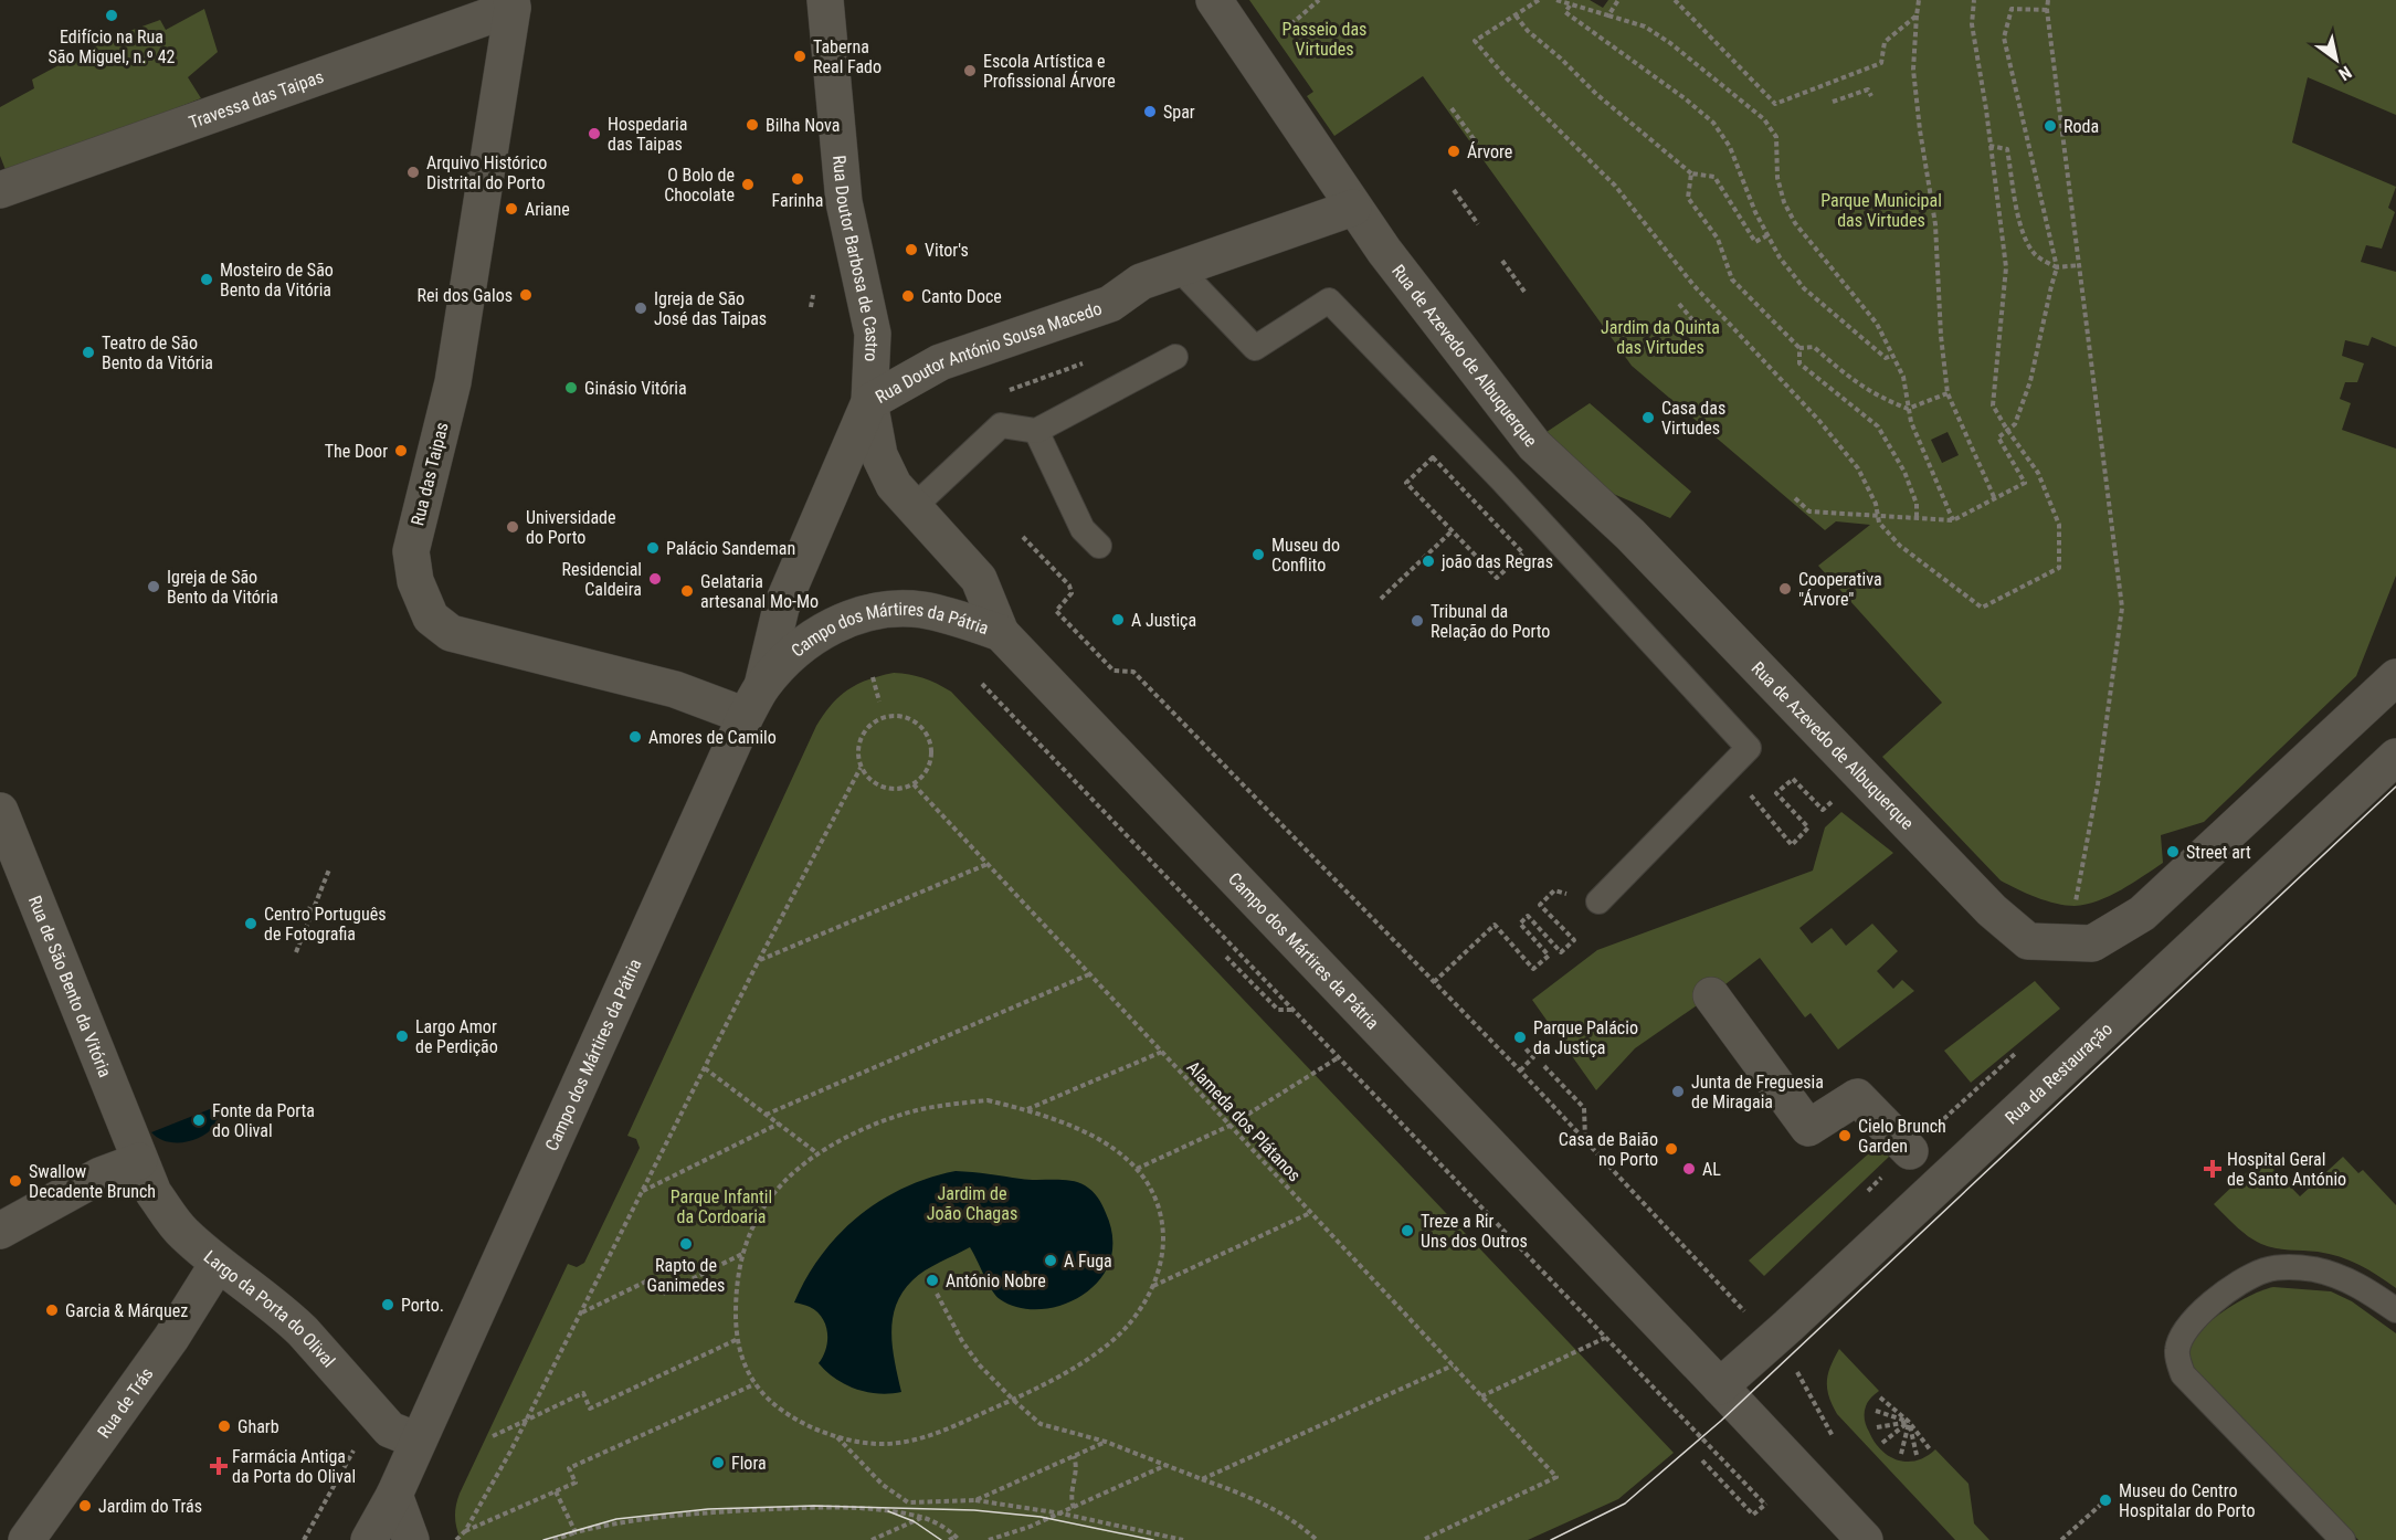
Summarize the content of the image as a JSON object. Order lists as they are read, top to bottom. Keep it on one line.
{"streets":{"street":["Travessa das Taipas","Rua Doutor Barbosa de Castro","Rua Doutor António Sousa Macedo","Rua de Azevedo de Albuquerque","Rua das Taipas","Campo dos Mártires da Pátria","Rua de São Bento da Vitória","Rua da Restauração","Largo da Porta do Olival","Rua de Trás"],"path":["Alameda dos Plátanos"]},"crossings":[["Travessa das Taipas","Rua das Taipas"],["Rua Doutor Barbosa de Castro","Rua Doutor António Sousa Macedo"],["Rua Doutor Barbosa de Castro","Campo dos Mártires da Pátria"],["Rua Doutor António Sousa Macedo","Rua de Azevedo de Albuquerque"],["Rua Doutor António Sousa Macedo","Rua das Taipas"],["Rua Doutor António Sousa Macedo","Campo dos Mártires da Pátria"],["Rua das Taipas","Campo dos Mártires da Pátria"],["Campo dos Mártires da Pátria","Rua da Restauração"],["Campo dos Mártires da Pátria","Largo da Porta do Olival"],["Rua de São Bento da Vitória","Largo da Porta do Olival"],["Largo da Porta do Olival","Rua de Trás"]],"parks":["Passeio das Virtudes","Parque Municipal das Virtudes","Jardim da Quinta das Virtudes","Jardim de João Chagas","Parque Infantil da Cordoaria"],"places":{"other":["Edifício na Rua São Miguel, n.º 42","Taberna Real Fado","Escola Artística e Profissional Árvore","Spar","Bilha Nova","Roda","Hospedaria das Taipas","Árvore","Arquivo Histórico Distrital do Porto","Farinha","O Bolo de Chocolate","Ariane","Vitor's","Mosteiro de São Bento da Vitória","Rei dos Galos","Canto Doce","Igreja de São José das Taipas","Teatro de São Bento da Vitória","Ginásio Vitória","Casa das Virtudes","The Door","Universidade do Porto","Palácio Sandeman","Museu do Conflito","joão das Regras","Residencial Caldeira","Igreja de São Bento da Vitória","Cooperativa \"Árvore\"","Gelataria artesanal Mo-Mo","A Justiça","Tribunal da Relação do Porto","Amores de Camilo","Street art","Centro Português de Fotografia","Largo Amor de Perdição","Parque Palácio da Justiça","Junta de Freguesia de Miragaia","Fonte da Porta do Olival","Cielo Brunch Garden","Casa de Baião no Porto","AL","Swallow Decadente Brunch","Treze a Rir Uns dos Outros","Rapto de Ganimedes","A Fuga","António Nobre","Porto.","Garcia & Márquez","Gharb","Flora","Museu do Centro Hospitalar do Porto","Jardim do Trás"],"health":["Hospital Geral de Santo António","Farmácia Antiga da Porta do Olival"]},"north":"bottom right"}
